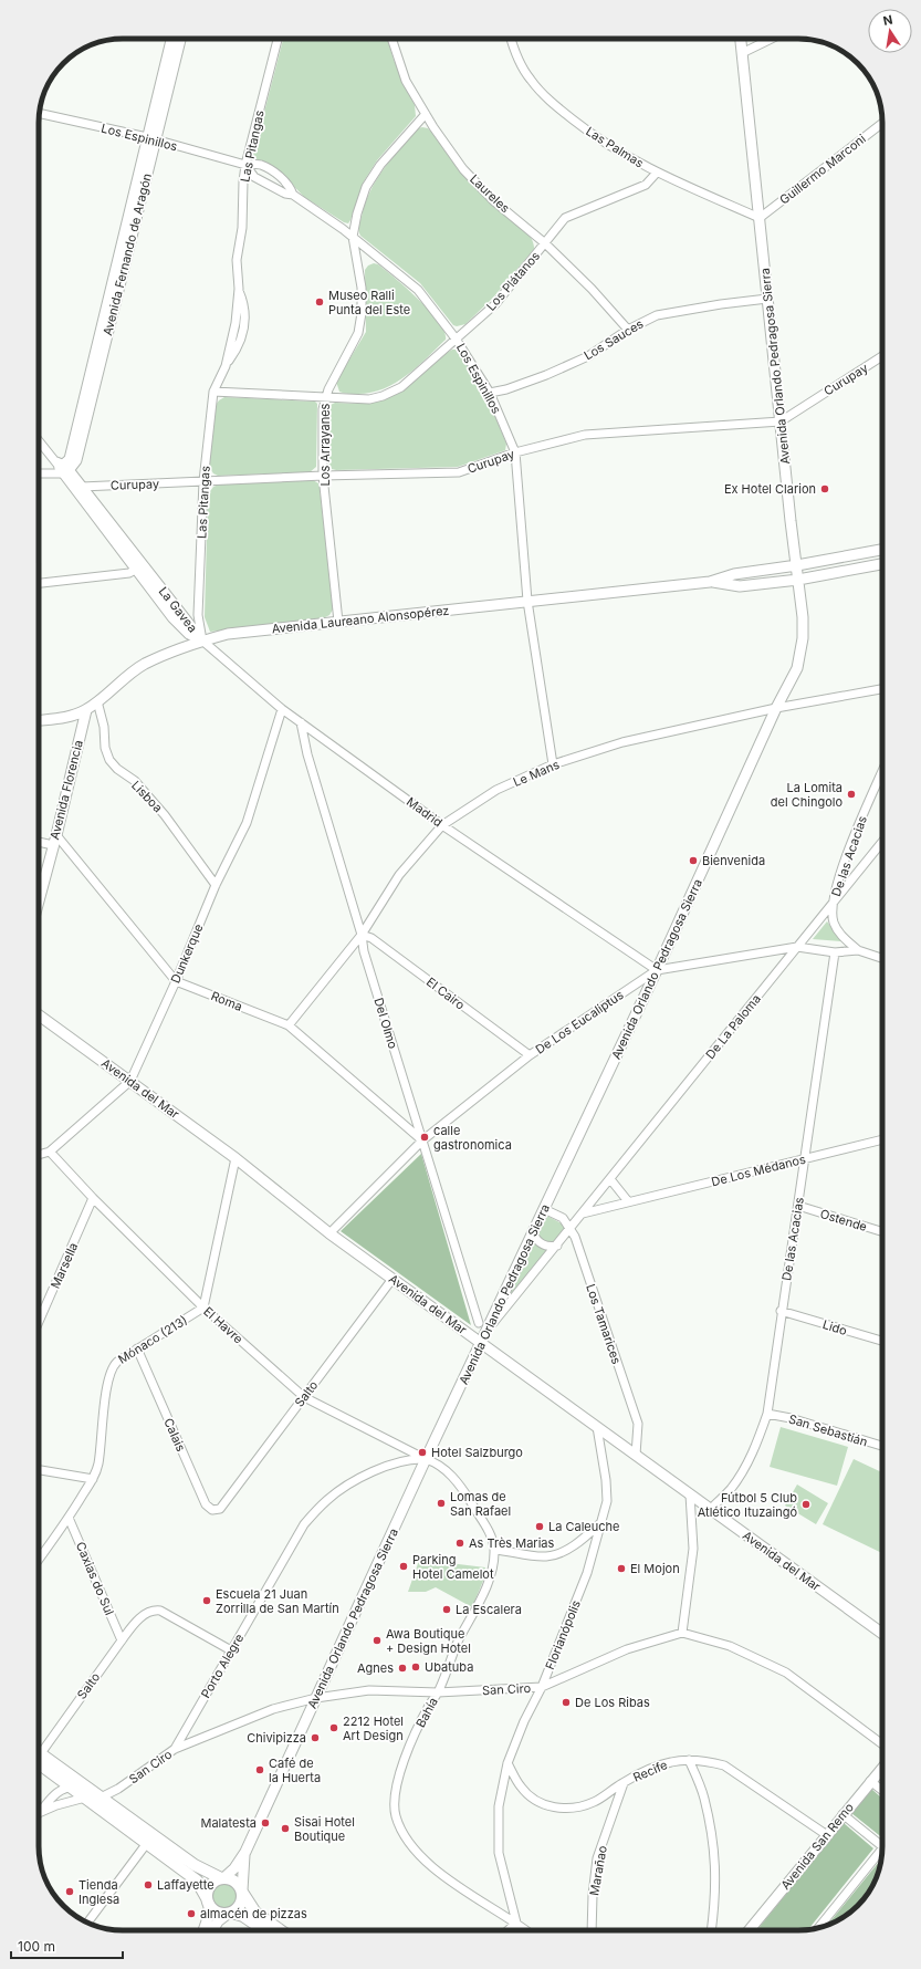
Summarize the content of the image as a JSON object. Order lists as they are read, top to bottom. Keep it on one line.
{"streets":{"street":["Los Espinillos","Las Pitangas","Las Palmas","Guillermo Marconi","Laureles","Avenida Fernando de Aragón","Los Plátanos","Los Sauces","Avenida Orlando Pedragosa Sierra","Curupay","Los Arrayanes","La Gavea","Avenida Laureano Alonsopérez","Le Mans","Avenida Florencia","Lisboa","Madrid","De las Acacias","Dunkerque","El Cairo","Roma","De Los Eucaliptus","Del Olmo","De La Paloma","Avenida del Mar","De Los Médanos","Ostende","Marsella","Los Tamarices","El Havre","Lido","Mónaco (213)","Salto","San Sebastián","Calais","Caxias do Sul","Florianópolis","Porto Alegre","San Ciro","Bahía","Recife","Avenida San Remo","Marañao"]},"crossings":[["Los Espinillos","Las Pitangas"],["Los Espinillos","Avenida Fernando de Aragón"],["Los Espinillos","Los Plátanos"],["Los Espinillos","Los Sauces"],["Los Espinillos","Curupay"],["Los Espinillos","Los Arrayanes"],["Los Espinillos","Avenida Laureano Alonsopérez"],["Los Espinillos","Le Mans"],["Las Pitangas","Los Plátanos"],["Las Pitangas","Curupay"],["Las Pitangas","La Gavea"],["Las Pitangas","Avenida Laureano Alonsopérez"],["Las Pitangas","Madrid"],["Las Palmas","Guillermo Marconi"],["Las Palmas","Los Plátanos"],["Las Palmas","Avenida Orlando Pedragosa Sierra"],["Guillermo Marconi","Avenida Orlando Pedragosa Sierra"],["Laureles","Los Plátanos"],["Laureles","Los Sauces"],["Laureles","Los Arrayanes"],["Avenida Fernando de Aragón","La Gavea"],["Los Plátanos","Los Arrayanes"],["Los Sauces","Avenida Orlando Pedragosa Sierra"],["Avenida Orlando Pedragosa Sierra","Curupay"],["Avenida Orlando Pedragosa Sierra","Avenida Laureano Alonsopérez"],["Avenida Orlando Pedragosa Sierra","Le Mans"],["Avenida Orlando Pedragosa Sierra","Madrid"],["Avenida Orlando Pedragosa Sierra","De Los Eucaliptus"],["Avenida Orlando Pedragosa Sierra","De La Paloma"],["Avenida Orlando Pedragosa Sierra","Avenida del Mar"],["Avenida Orlando Pedragosa Sierra","Los Tamarices"],["Avenida Orlando Pedragosa Sierra","El Havre"],["Avenida Orlando Pedragosa Sierra","Porto Alegre"],["Avenida Orlando Pedragosa Sierra","San Ciro"],["Avenida Orlando Pedragosa Sierra","Bahía"],["Curupay","Los Arrayanes"],["Curupay","La Gavea"],["Los Arrayanes","Avenida Laureano Alonsopérez"],["La Gavea","Avenida Laureano Alonsopérez"],["La Gavea","Madrid"],["Avenida Laureano Alonsopérez","Avenida Florencia"],["Avenida Laureano Alonsopérez","Lisboa"],["Avenida Laureano Alonsopérez","Madrid"],["Le Mans","Madrid"],["Le Mans","El Cairo"],["Le Mans","Roma"],["Le Mans","Del Olmo"],["Avenida Florencia","Roma"],["Lisboa","Dunkerque"],["Madrid","Dunkerque"],["Madrid","De Los Eucaliptus"],["Madrid","Del Olmo"],["De las Acacias","De Los Eucaliptus"],["De las Acacias","De La Paloma"],["De las Acacias","Avenida del Mar"],["De las Acacias","De Los Médanos"],["De las Acacias","Ostende"],["De las Acacias","Lido"],["De las Acacias","San Sebastián"],["Dunkerque","Roma"],["Dunkerque","Avenida del Mar"],["Dunkerque","El Havre"],["El Cairo","De Los Eucaliptus"],["El Cairo","Del Olmo"],["Roma","De Los Eucaliptus"],["Roma","Del Olmo"],["De Los Eucaliptus","Del Olmo"],["De Los Eucaliptus","De La Paloma"],["De Los Eucaliptus","Avenida del Mar"],["De La Paloma","De Los Médanos"],["De La Paloma","Los Tamarices"],["Avenida del Mar","Los Tamarices"],["Avenida del Mar","Salto"],["Avenida del Mar","Florianópolis"],["Marsella","El Havre"],["El Havre","Mónaco (213)"],["El Havre","Salto"],["El Havre","Porto Alegre"],["El Havre","Bahía"],["Mónaco (213)","Calais"],["Mónaco (213)","Caxias do Sul"],["Salto","Calais"],["Salto","Caxias do Sul"],["Salto","Porto Alegre"],["Florianópolis","San Ciro"],["Florianópolis","Bahía"],["Florianópolis","Recife"],["Porto Alegre","San Ciro"],["Porto Alegre","Bahía"],["San Ciro","Bahía"],["Recife","Avenida San Remo"],["Recife","Marañao"]],"places":["Museo Ralli Punta del Este","Ex Hotel Clarion","La Lomita del Chingolo","Bienvenida","calle gastronomica","Hotel Salzburgo","Lomas de San Rafael","Fútbol 5 Club Atlético Ituzaingó","La Caleuche","As Très Marias","Parking Hotel Camelot","El Mojon","Escuela 21 Juan Zorrilla de San Martín","La Escalera","Awa Boutique + Design Hotel","Ubatuba","Agnes","De Los Ribas","2212 Hotel Art Design","Chivipizza","Café de la Huerta","Malatesta","Sisai Hotel Boutique","Laffayette","Tienda Inglesa","almacén de pizzas"],"scale_bar":"100 m","north":"top"}
